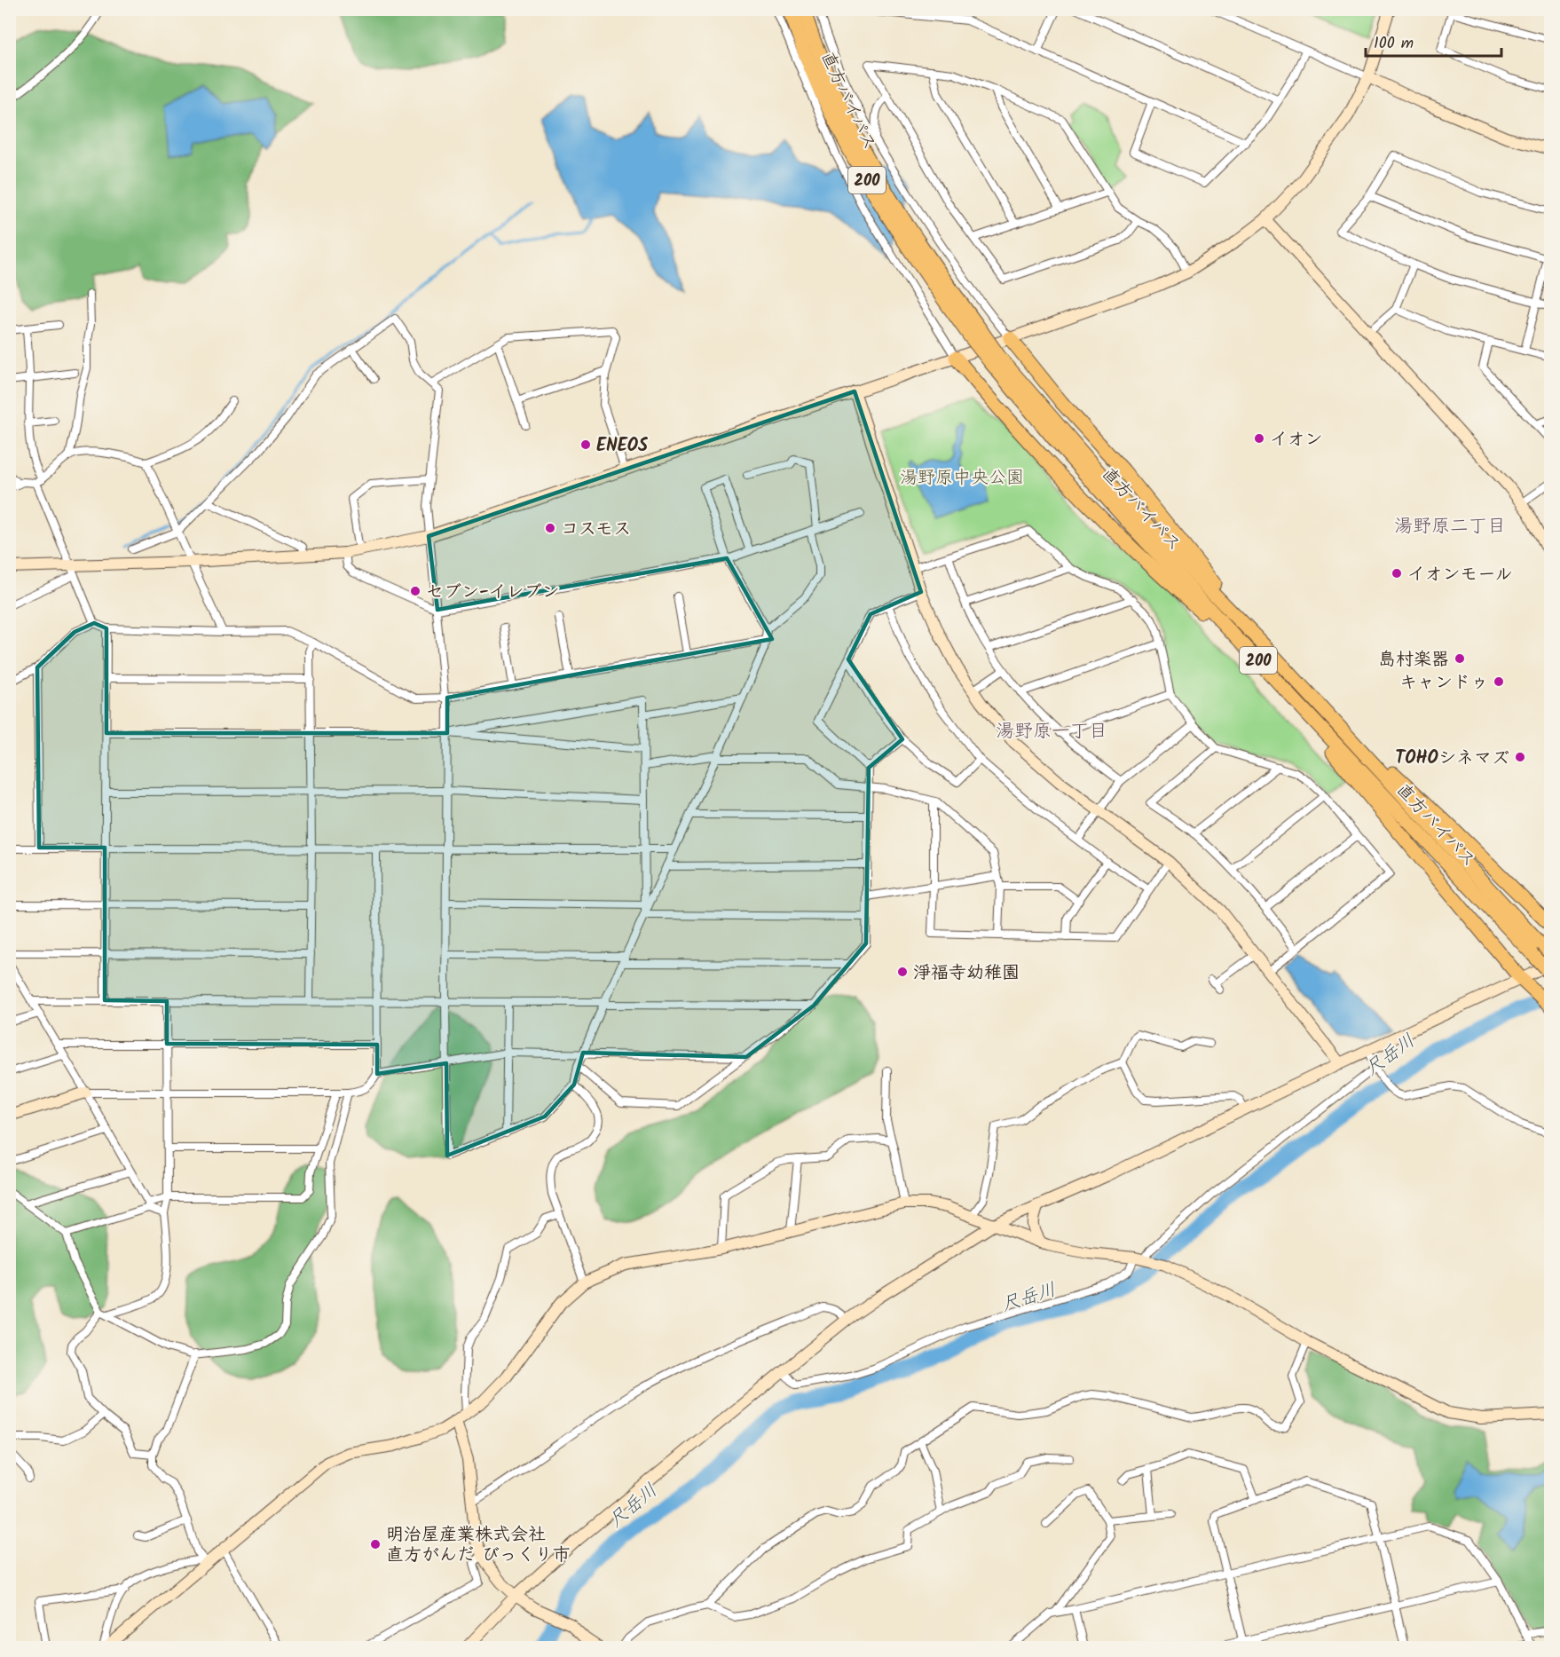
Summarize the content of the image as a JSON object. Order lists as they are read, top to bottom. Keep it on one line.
{"streets":{"highway":["直方バイパス","200"]},"districts":["湯野原二丁目","湯野原一丁目"],"water":["尺岳川"],"parks":["湯野原中央公園"],"places":["イオン","ENEOS","コスモス","イオンモール","セブン-イレブン","島村楽器","キャンドゥ","TOHOシネマズ","淨福寺幼稚園","明治屋産業株式会社 直方がんだ びっくり市"],"scale_bar":"100 m"}
